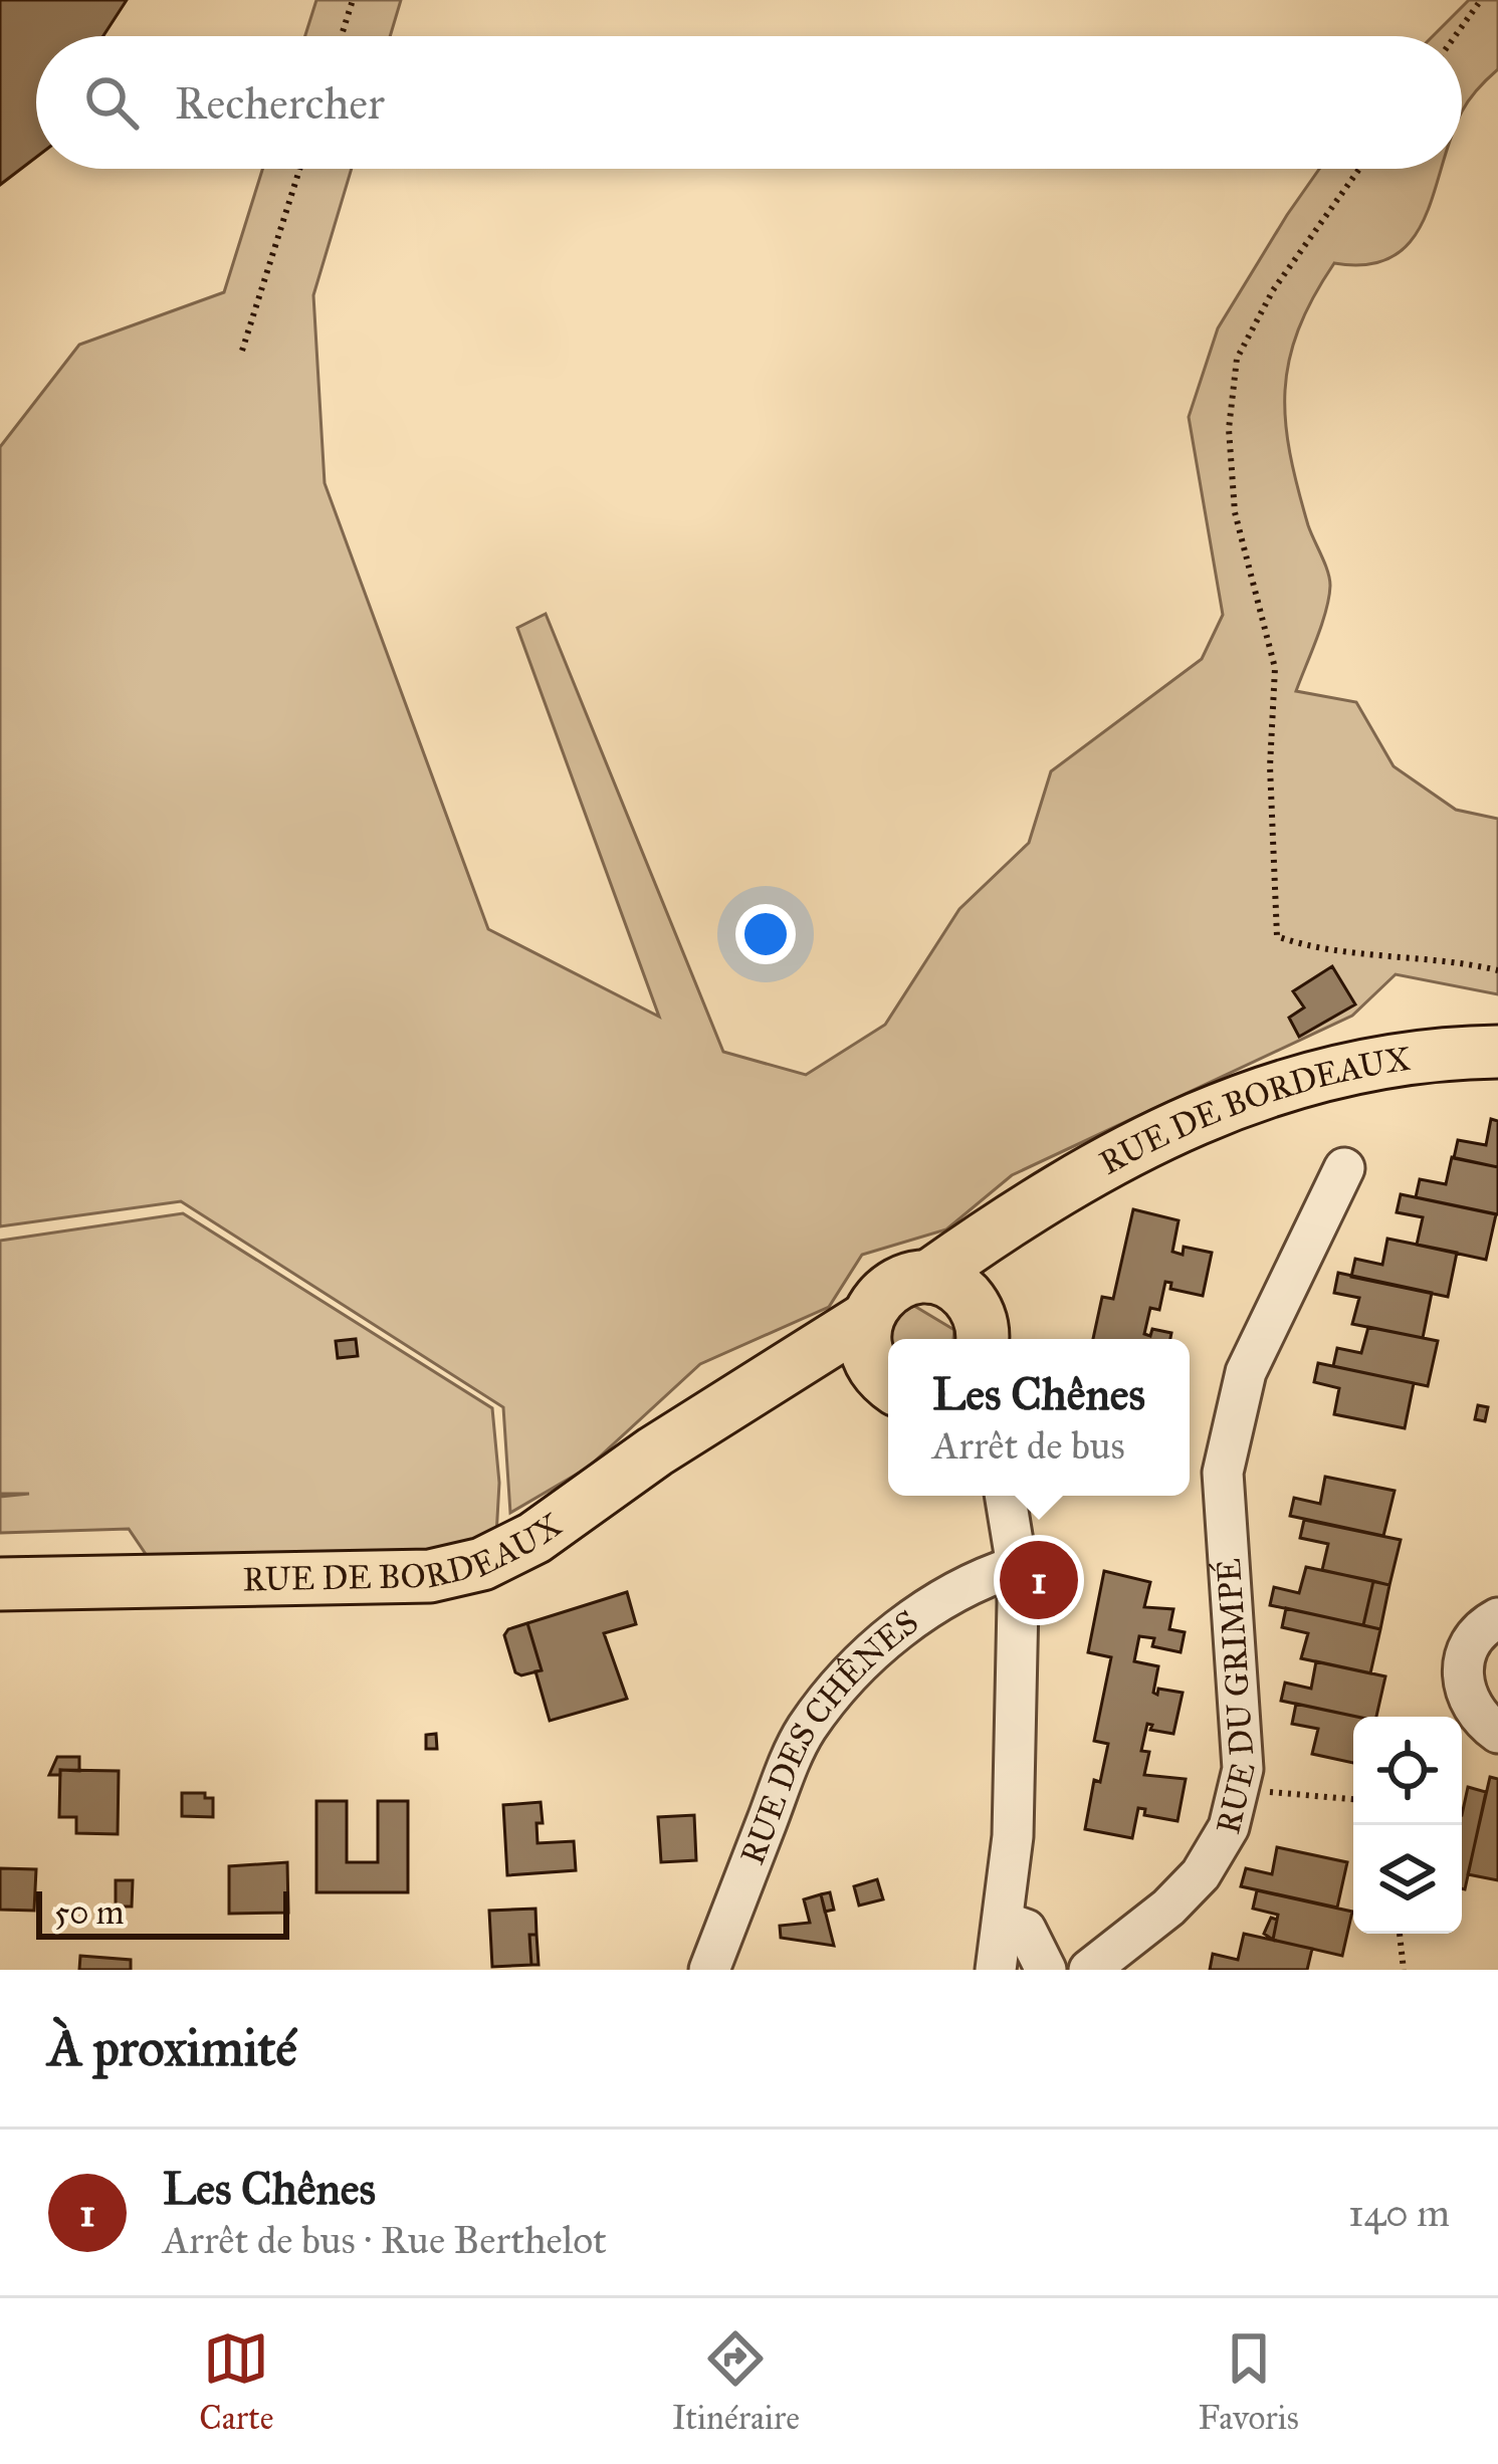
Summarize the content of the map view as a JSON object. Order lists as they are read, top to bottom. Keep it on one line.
{"streets":{"main road":["RUE DE BORDEAUX"],"street":["RUE DU GRIMPÉ","RUE DES CHÊNES"]},"scale_bar":"50 m","page":{"search":"Rechercher","popup":["Les Chênes","Arrêt de bus"],"pins":"1","scale":"50 m","heading":"À proximité","list":[{"mark":"1","name":"Les Chênes","note":"Arrêt de bus · Rue Berthelot","value":"140 m"}],"nav":["Carte","Itinéraire","Favoris"]}}
